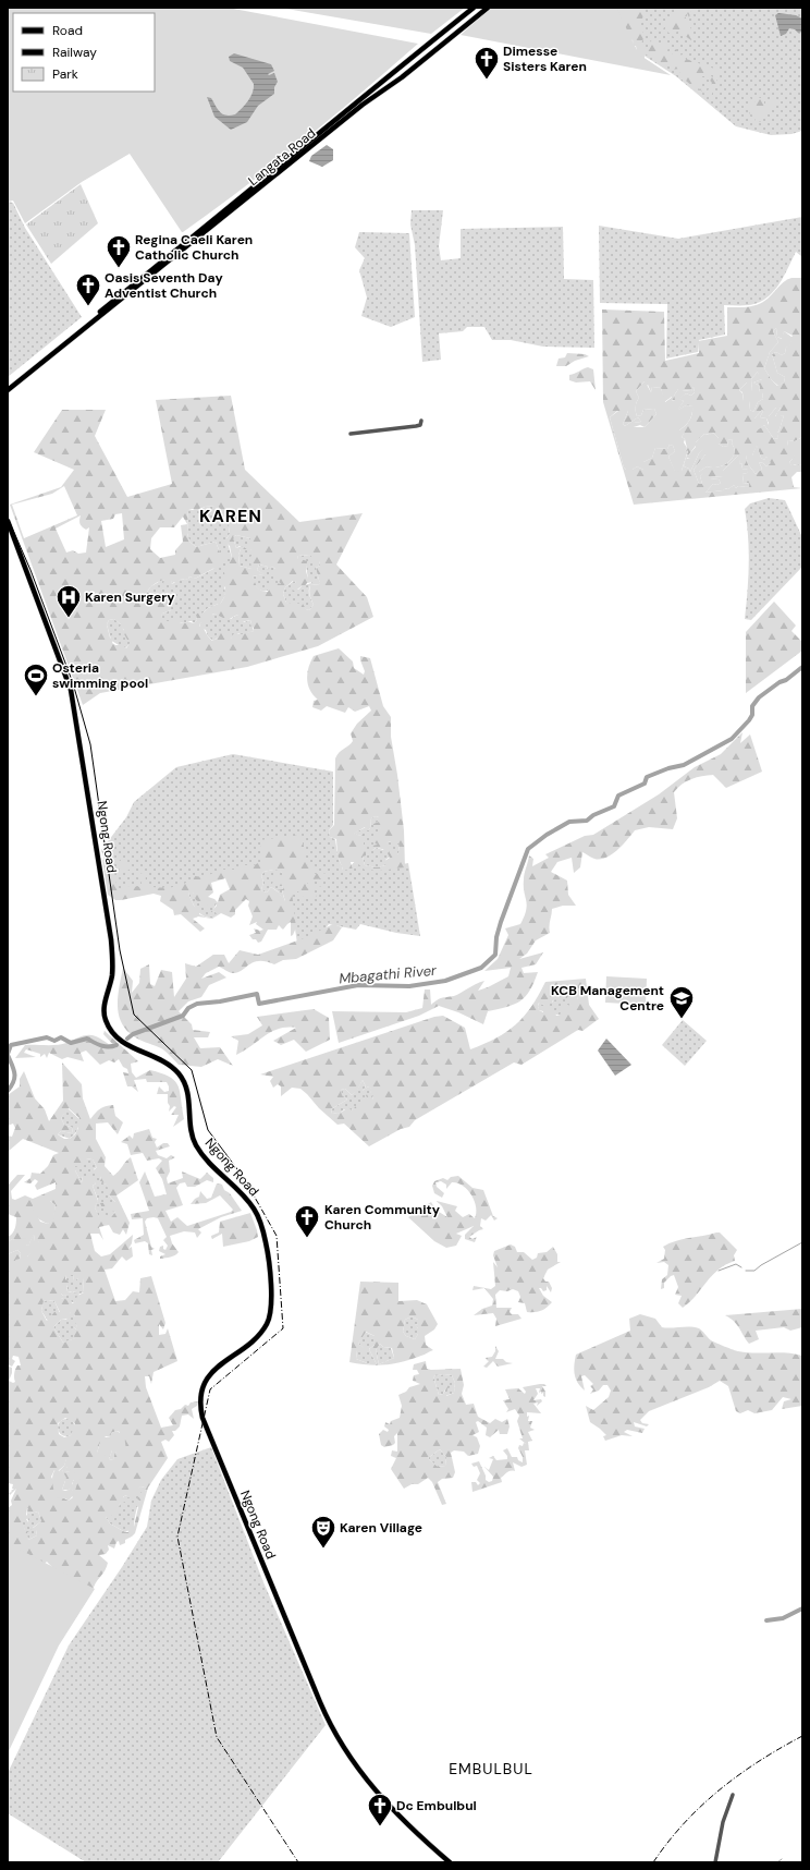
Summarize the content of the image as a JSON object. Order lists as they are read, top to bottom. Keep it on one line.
{"streets":{"main road":["Langata Road","Ngong Road"]},"districts":["KAREN","EMBULBUL"],"water":["Mbagathi River"],"places":{"church":["Dimesse Sisters Karen","Regina Caeli Karen Catholic Church","Oasis Seventh Day Adventist Church","Karen Community Church","Dc Embulbul"],"hospital":["Karen Surgery"],"sports":["Osteria swimming pool"],"school or university":["KCB Management Centre"],"theatre":["Karen Village"]},"legend":["Road","Railway","Park"]}
